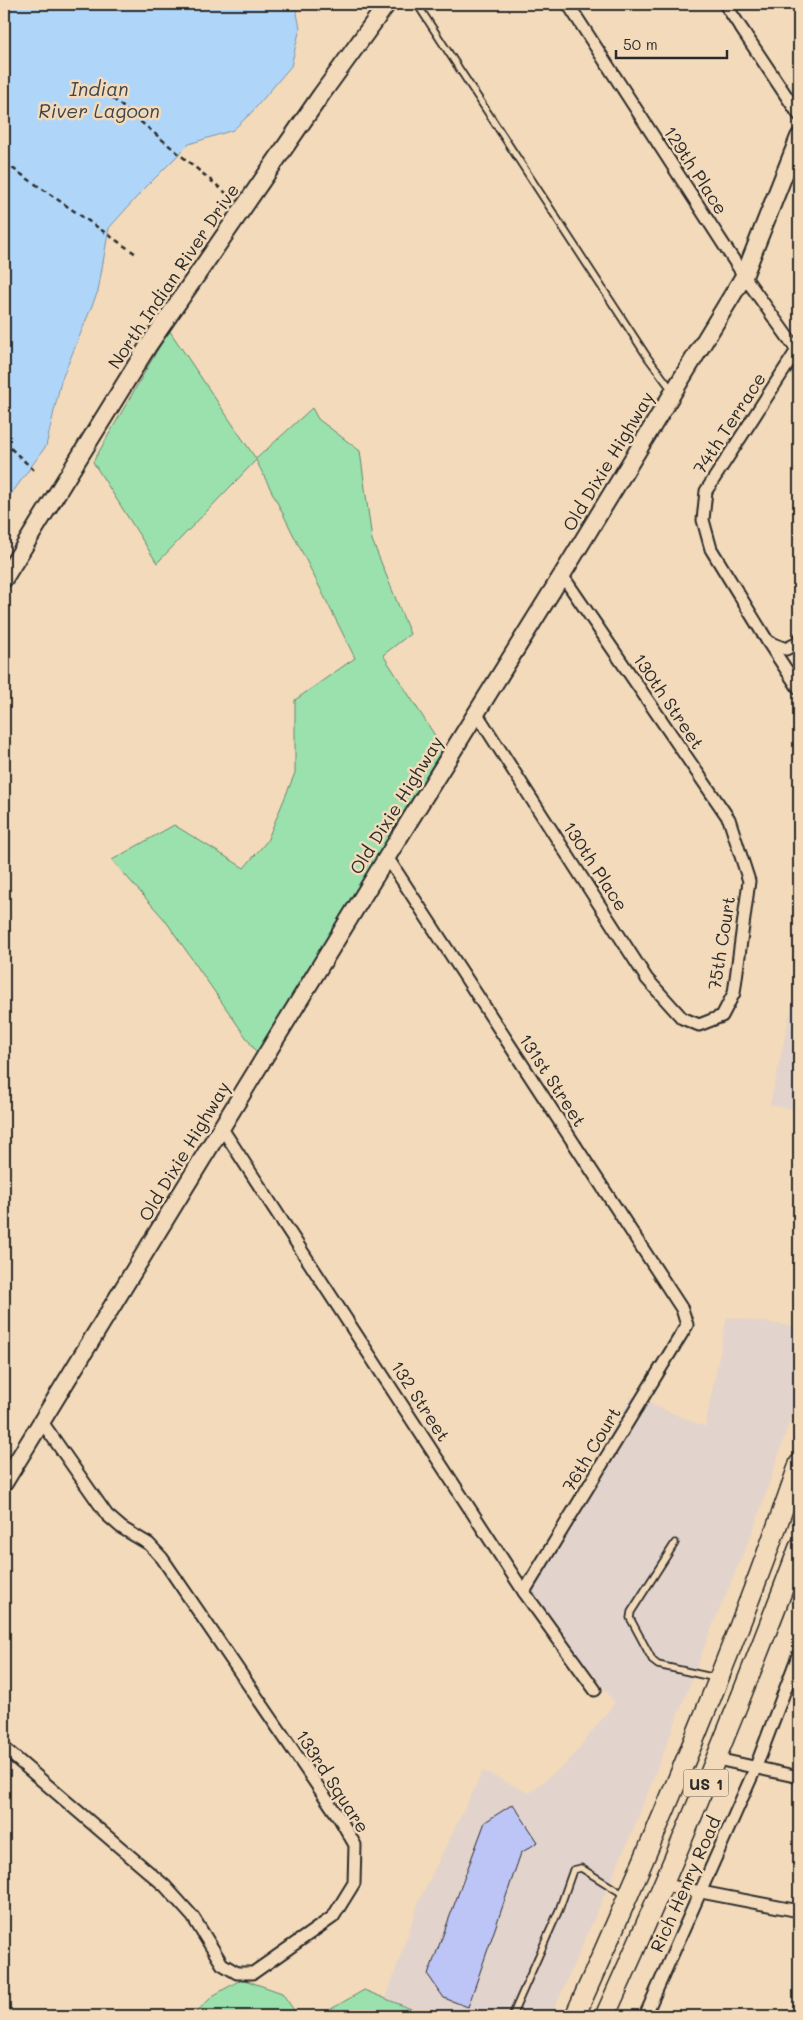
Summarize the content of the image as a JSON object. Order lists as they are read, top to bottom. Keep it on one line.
{"streets":{"main road":["US 1"],"street":["129th Place","North Indian River Drive","74th Terrace","Old Dixie Highway","130th Street","130th Place","75th Court","131st Street","132 Street","76th Court","133rd Square","Rich Henry Road"]},"crossings":[["129th Place","74th Terrace"],["129th Place","Old Dixie Highway"],["Old Dixie Highway","130th Street"],["Old Dixie Highway","130th Place"],["Old Dixie Highway","131st Street"],["Old Dixie Highway","132 Street"],["Old Dixie Highway","133rd Square"],["130th Street","75th Court"],["130th Place","75th Court"],["131st Street","76th Court"],["132 Street","76th Court"]],"water":["Indian River Lagoon"],"scale_bar":"50 m"}
